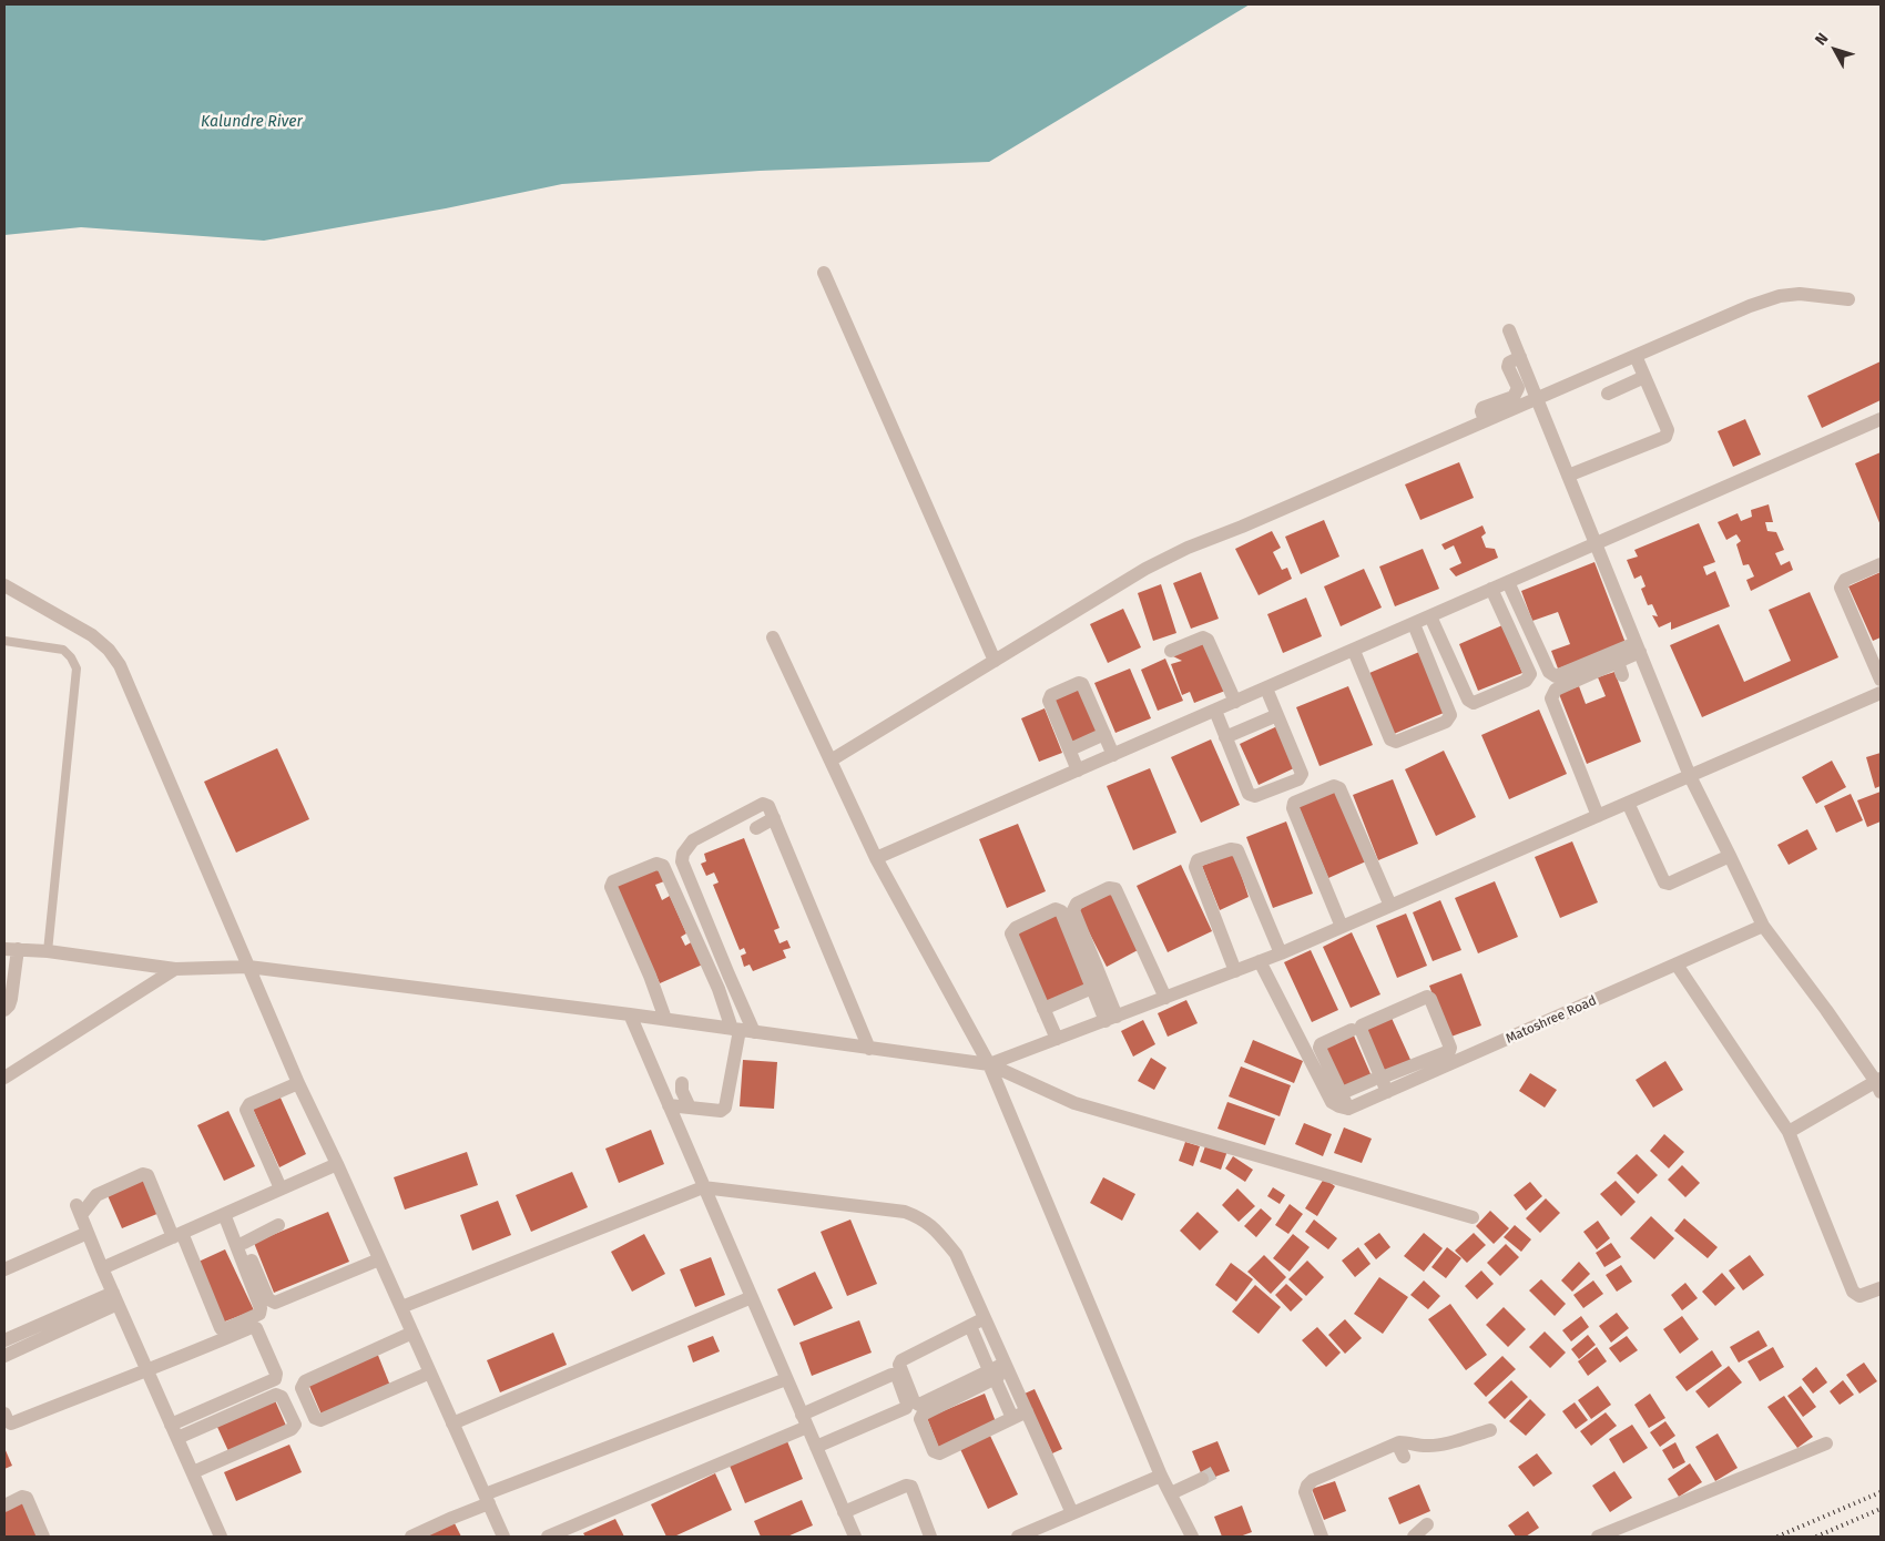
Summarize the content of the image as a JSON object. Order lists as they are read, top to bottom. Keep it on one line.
{"streets":{"street":["Matoshree Road"]},"water":["Kalundre River"],"north":"top left"}
